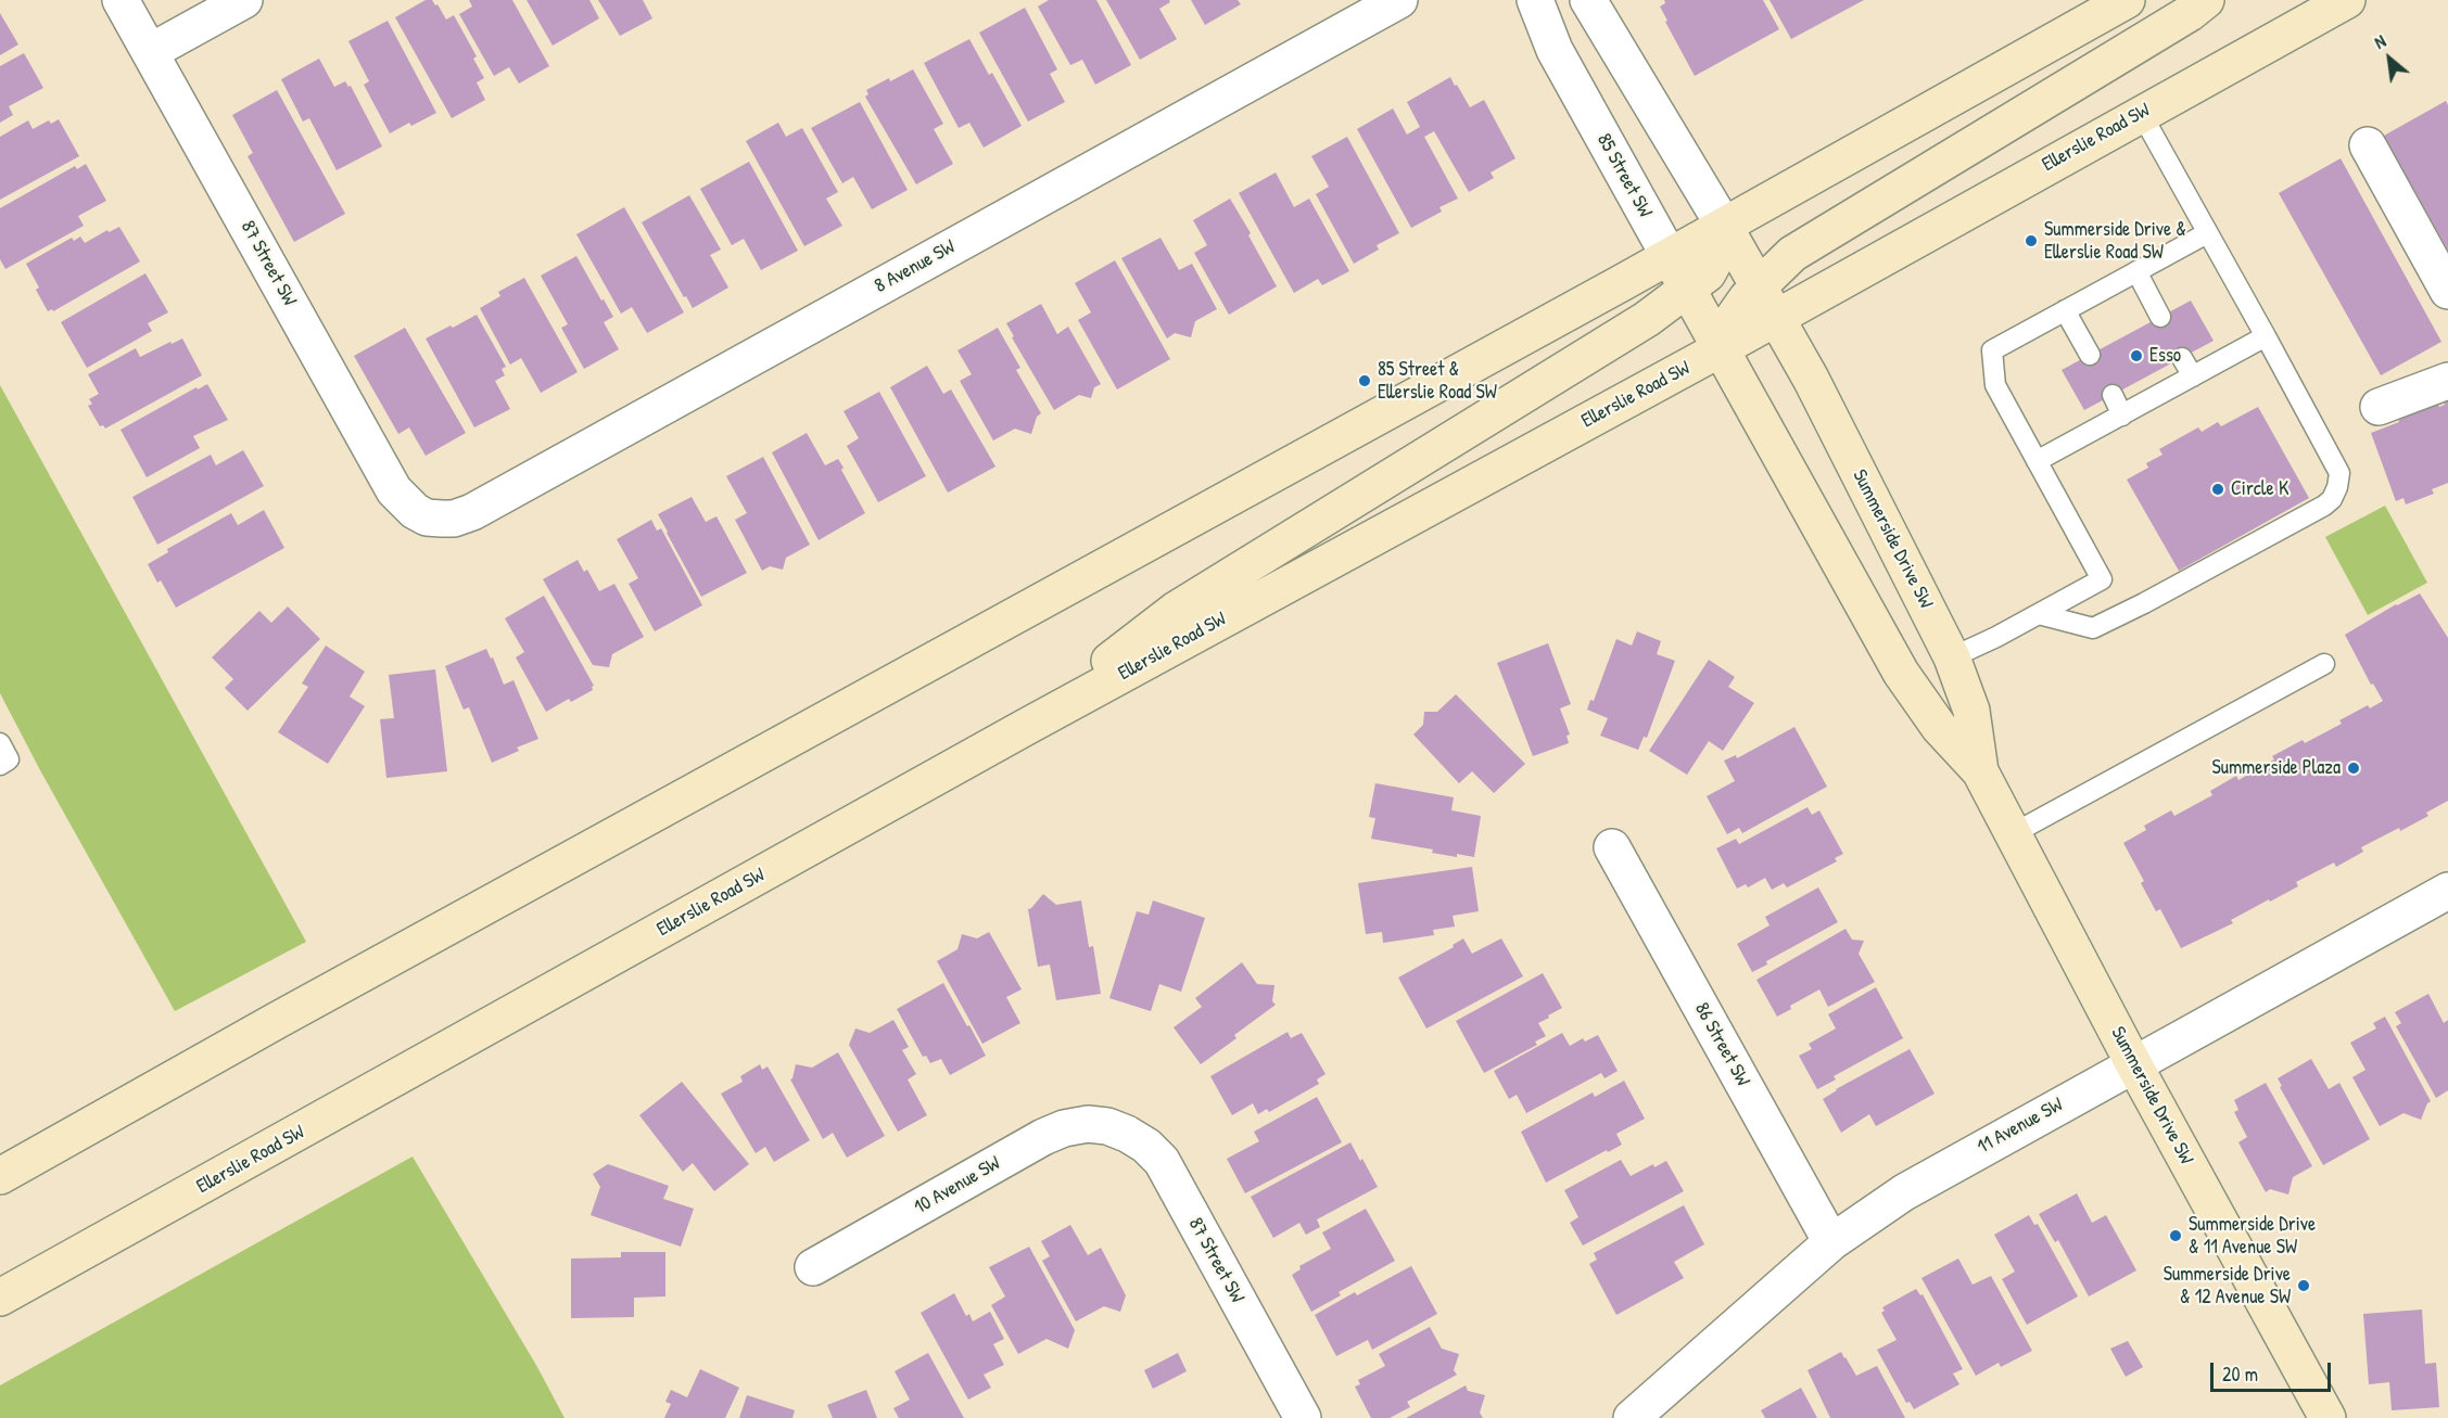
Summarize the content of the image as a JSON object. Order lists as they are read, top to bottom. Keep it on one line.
{"streets":{"main road":["Ellerslie Road SW","85 Street SW","Summerside Drive SW"],"street":["87 Street SW","8 Avenue SW","86 Street SW","11 Avenue SW","10 Avenue SW"]},"crossings":[["Ellerslie Road SW","85 Street SW"],["Ellerslie Road SW","Summerside Drive SW"],["85 Street SW","Summerside Drive SW"],["87 Street SW","8 Avenue SW"],["87 Street SW","10 Avenue SW"],["Summerside Drive SW","11 Avenue SW"],["86 Street SW","11 Avenue SW"]],"places":["Summerside Drive & Ellerslie Road SW","Esso","85 Street & Ellerslie Road SW","Circle K","Summerside Plaza","Summerside Drive & 11 Avenue SW","Summerside Drive & 12 Avenue SW"],"scale_bar":"20 m","north":"top left"}
